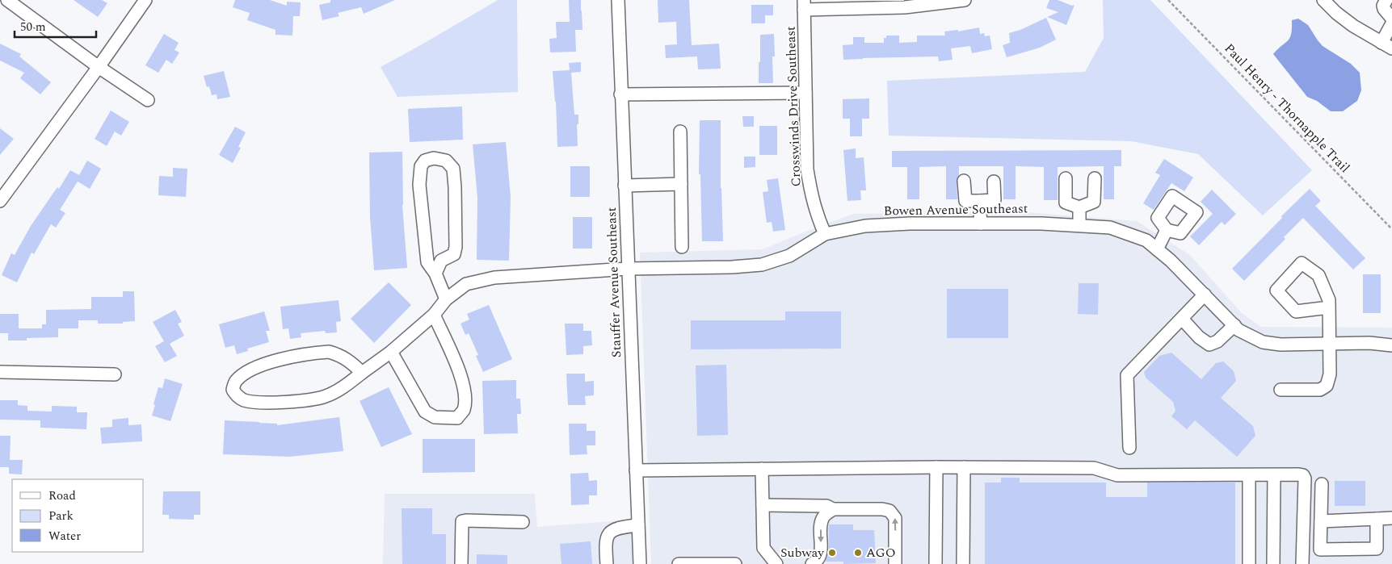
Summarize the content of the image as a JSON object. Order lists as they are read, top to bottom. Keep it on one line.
{"streets":{"street":["Crosswinds Drive Southeast","Bowen Avenue Southeast","Stauffer Avenue Southeast"],"path":["Paul Henry - Thornapple Trail"]},"crossings":[["Crosswinds Drive Southeast","Bowen Avenue Southeast"],["Bowen Avenue Southeast","Stauffer Avenue Southeast"]],"places":["Subway","AGO"],"legend":["Road","Park","Water"],"scale_bar":"50 m"}
